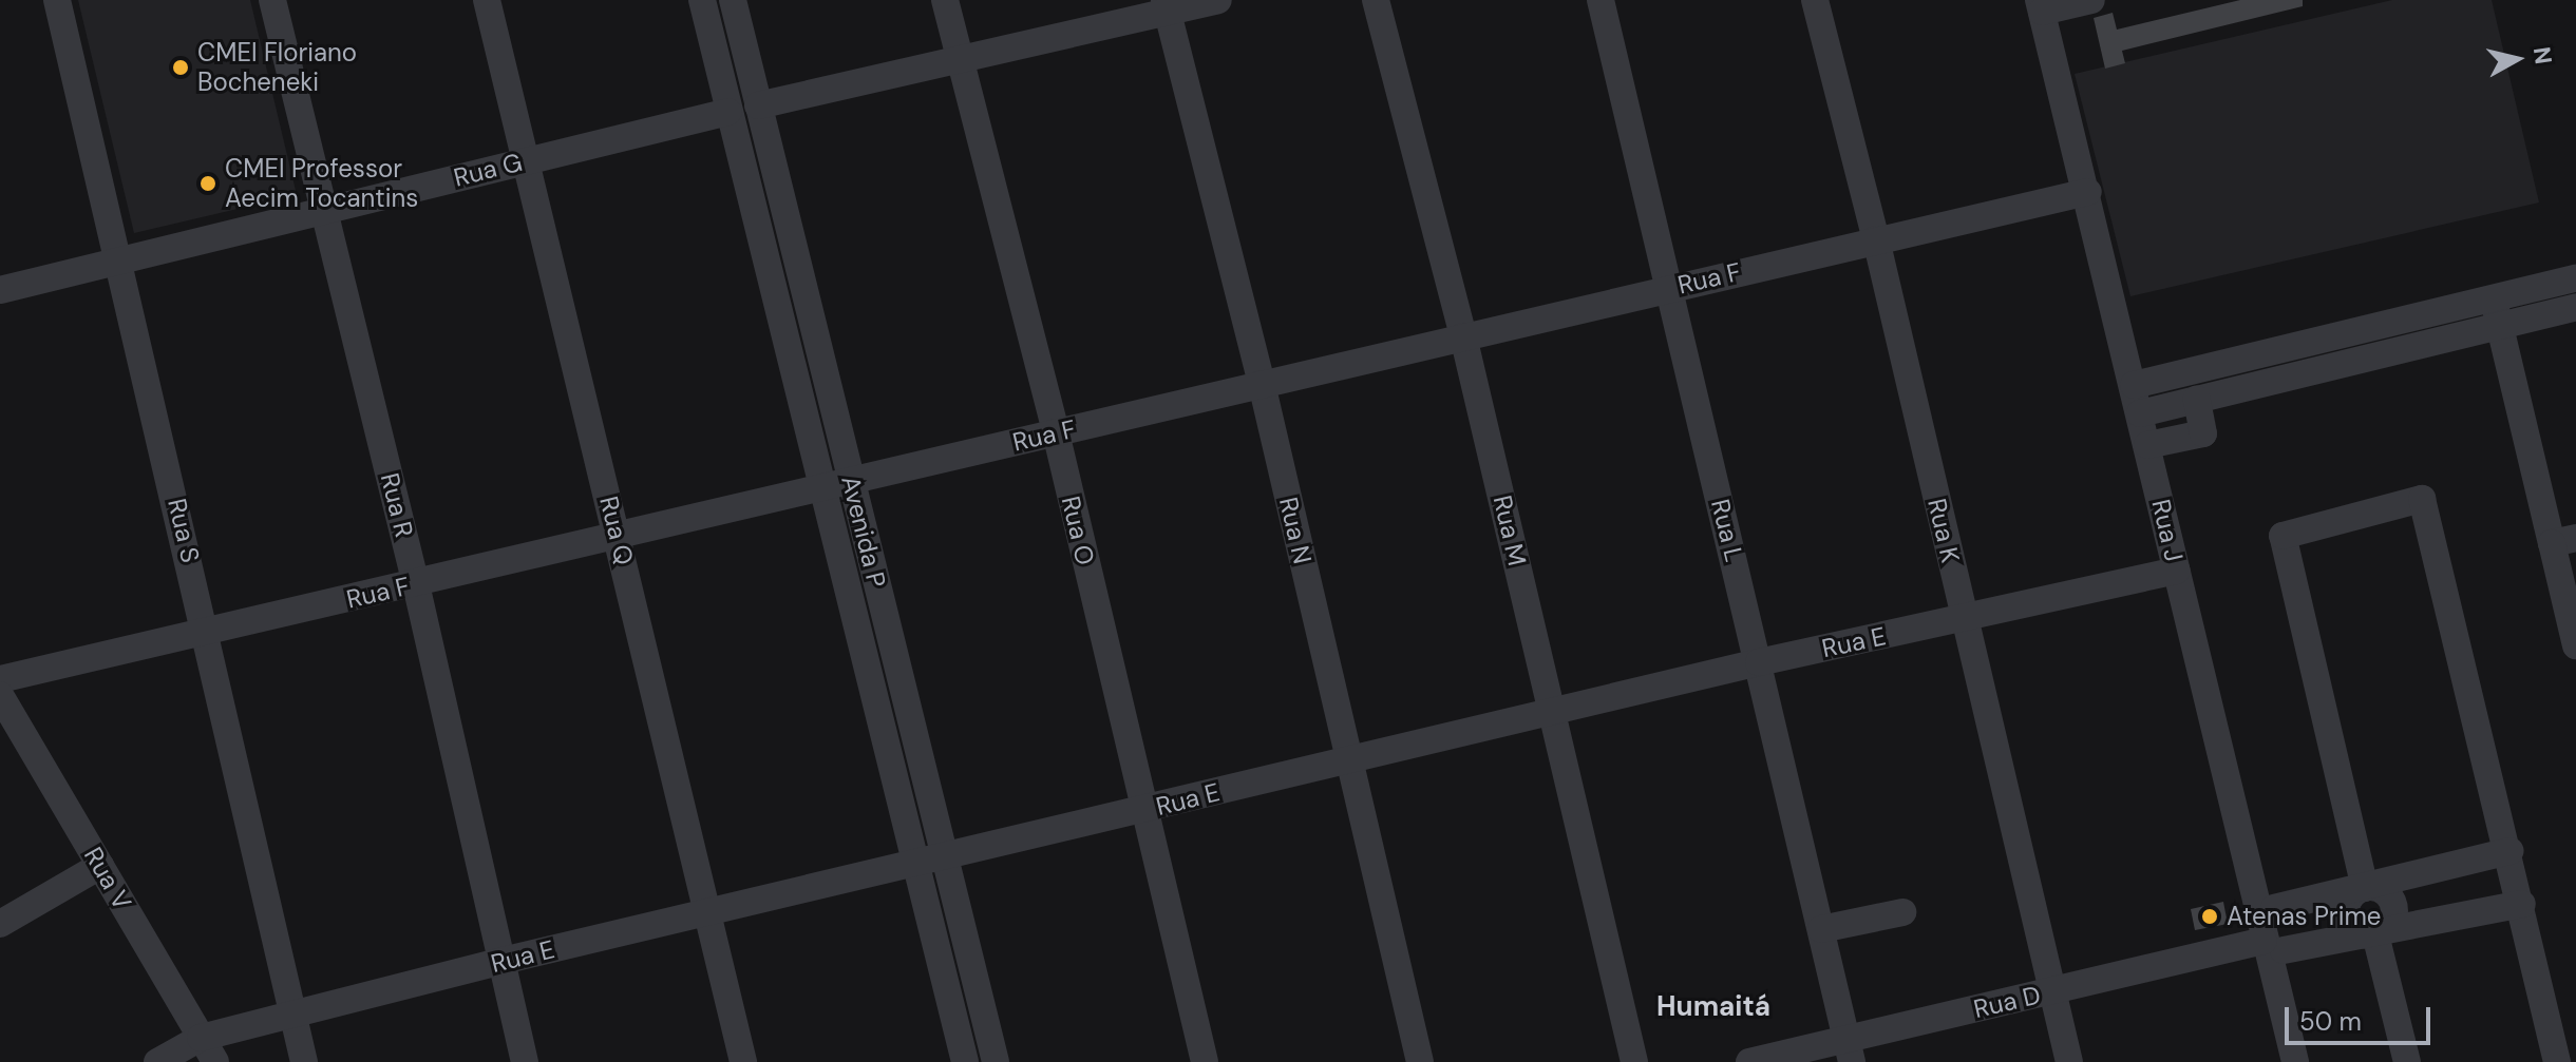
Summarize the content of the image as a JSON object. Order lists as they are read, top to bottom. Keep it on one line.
{"streets":{"street":["Rua G","Rua F","Rua R","Rua S","Rua Q","Rua O","Rua N","Rua M","Rua L","Rua K","Rua J","Avenida P","Rua E","Rua V","Rua D"]},"crossings":[["Rua G","Rua R"],["Rua G","Rua S"],["Rua G","Rua Q"],["Rua G","Avenida P"],["Rua F","Rua R"],["Rua F","Rua S"],["Rua F","Rua Q"],["Rua F","Rua O"],["Rua F","Rua N"],["Rua F","Rua M"],["Rua F","Rua L"],["Rua F","Rua K"],["Rua F","Rua J"],["Rua F","Avenida P"],["Rua R","Rua E"],["Rua S","Rua E"],["Rua Q","Rua E"],["Rua O","Rua E"],["Rua N","Rua E"],["Rua M","Rua E"],["Rua L","Rua E"],["Rua L","Rua D"],["Rua K","Rua E"],["Rua K","Rua D"],["Rua J","Rua E"],["Rua J","Rua D"],["Avenida P","Rua E"],["Rua E","Rua V"]],"districts":["Humaitá"],"places":["CMEI Floriano Bocheneki","CMEI Professor Aecim Tocantins","Atenas Prime"],"scale_bar":"50 m","north":"right"}
